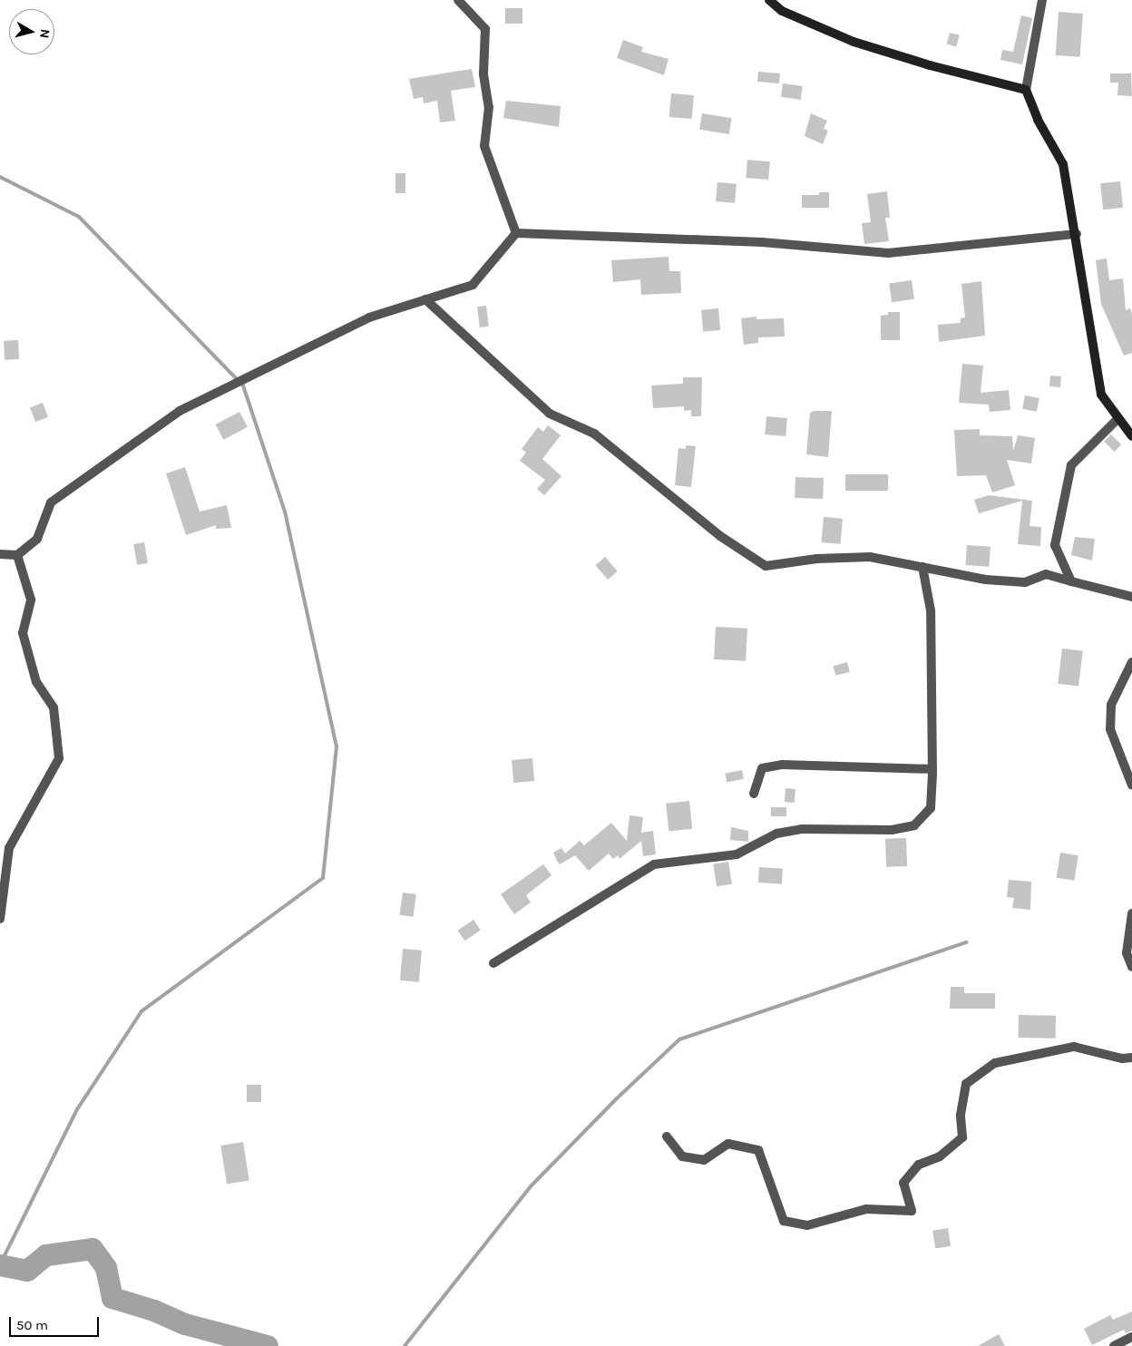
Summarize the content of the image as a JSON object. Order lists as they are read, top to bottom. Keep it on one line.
{"scale_bar":"50 m","north":"right"}
